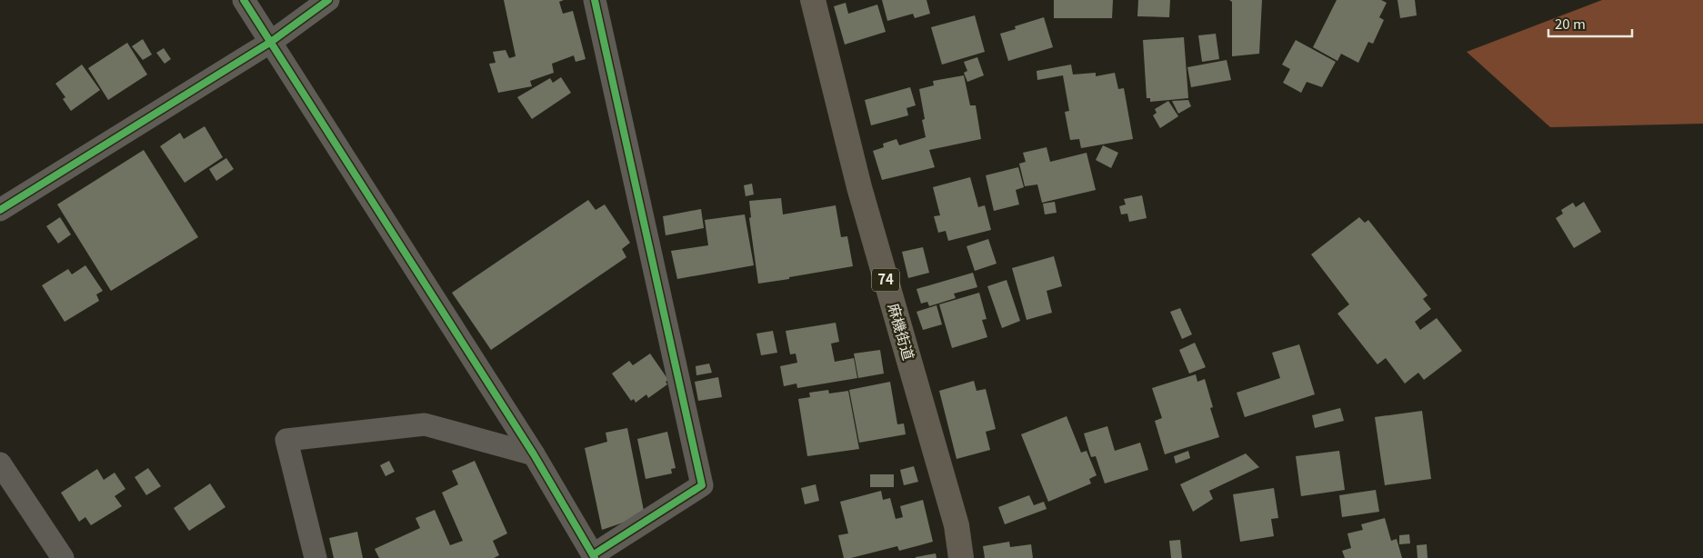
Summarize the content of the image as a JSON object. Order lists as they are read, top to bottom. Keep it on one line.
{"streets":{"main road":["74","麻機街道"]},"scale_bar":"20 m"}
